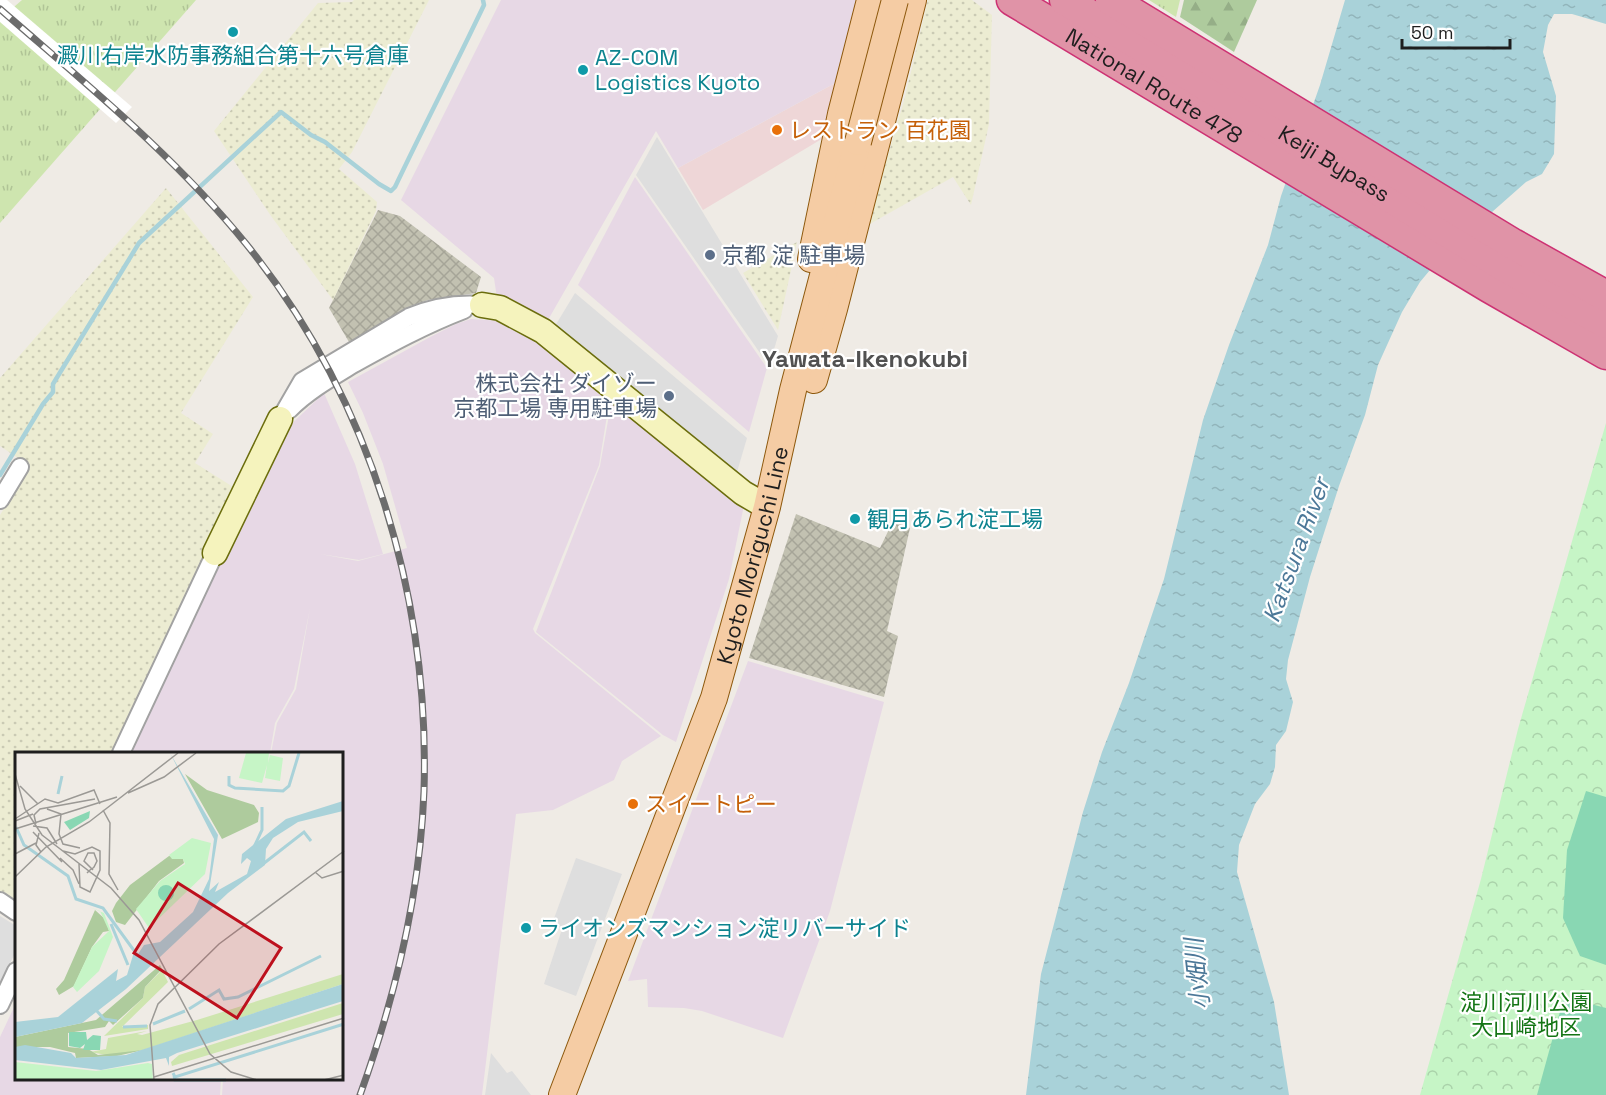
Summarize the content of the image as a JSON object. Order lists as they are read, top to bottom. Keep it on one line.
{"streets":{"highway":["National Route 478","Keiji Bypass"],"main road":["Kyoto Moriguchi Line"]},"districts":["Yawata-Ikenokubi"],"water":["Katsura River","小畑川"],"parks":["淀川河川公園 大山崎地区"],"places":["澱川右岸水防事務組合第十六号倉庫","AZ-COM Logistics Kyoto","レストラン 百花園","京都 淀 駐車場","株式会社 ダイゾー 京都工場 専用駐車場","観月あられ淀工場","スイートピー","ライオンズマンション淀リバーサイド"],"scale_bar":"50 m"}
